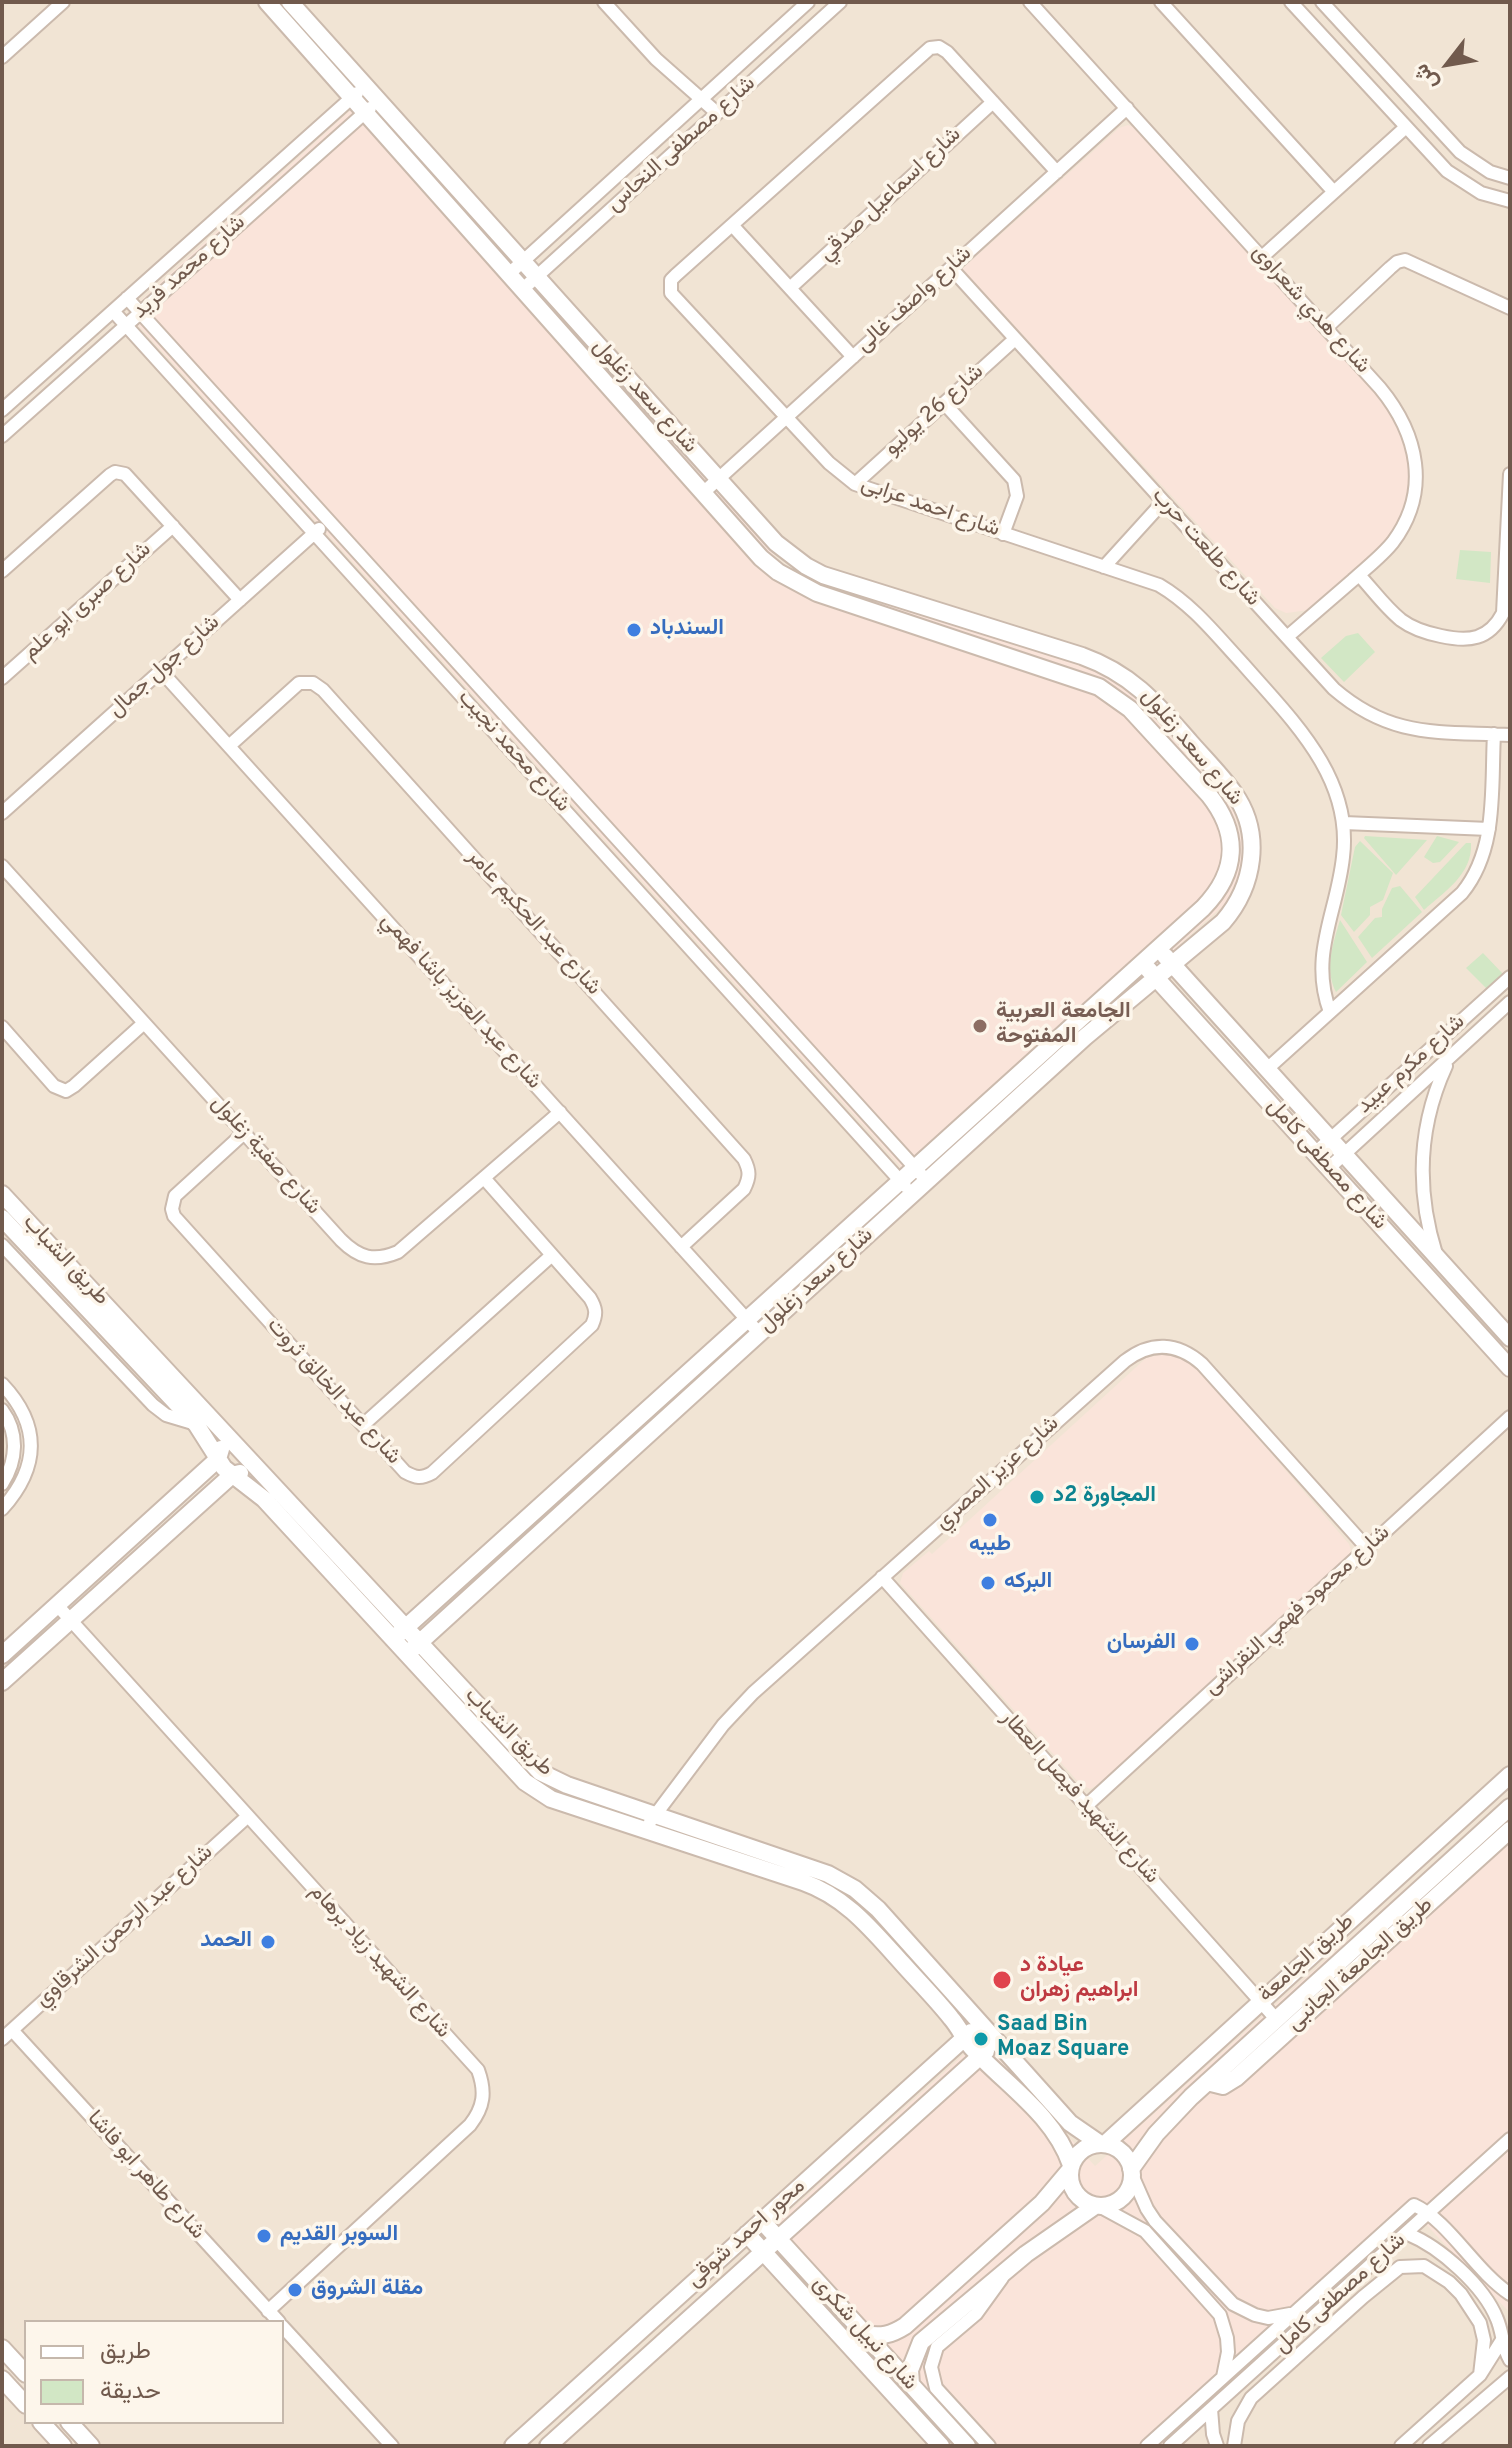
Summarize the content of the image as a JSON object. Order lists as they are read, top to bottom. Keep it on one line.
{"streets":{"street":["شارع مصطفى النحاس","شارع اسماعيل صدقي","شارع محمد فريد","شارع واصف غالى","شارع هدي شعراوى","شارع سعد زغلول","شارع 26 يوليو","شارع احمد عرابى","شارع طلعت حرب","شارع صبرى ابو علم","شارع جول جمال","شارع محمد نجيب","شارع عبد الحكيم عامر","شارع عبد العزيز باشا فهمي","شارع مكرم عبيد","شارع صفية زغلول","شارع مصطفى كامل","طريق الشباب","شارع عبد الخالق ثروت","شارع عزيز المصري","شارع محمود فهمي النقراشى","شارع الشهيد فيصل العطار","شارع عبد الرحمن الشرقاوي","طريق الجامعة","شارع الشهيد زياد برهام","طريق الجامعة الجانبى","شارع طاهر ابو فاشا","محور احمد شوقى","شارع نبيل شكرى"]},"crossings":[["شارع مصطفى النحاس","شارع سعد زغلول"],["شارع اسماعيل صدقي","شارع احمد عرابى"],["شارع محمد فريد","شارع سعد زغلول"],["شارع محمد فريد","شارع محمد نجيب"],["شارع واصف غالى","شارع هدي شعراوى"],["شارع واصف غالى","شارع سعد زغلول"],["شارع واصف غالى","شارع احمد عرابى"],["شارع واصف غالى","شارع طلعت حرب"],["شارع هدي شعراوى","شارع طلعت حرب"],["شارع سعد زغلول","شارع محمد نجيب"],["شارع سعد زغلول","شارع عبد العزيز باشا فهمي"],["شارع سعد زغلول","شارع مصطفى كامل"],["شارع سعد زغلول","طريق الشباب"],["شارع 26 يوليو","شارع احمد عرابى"],["شارع 26 يوليو","شارع طلعت حرب"],["شارع جول جمال","شارع محمد نجيب"],["شارع جول جمال","شارع عبد العزيز باشا فهمي"],["شارع عبد الحكيم عامر","شارع عبد العزيز باشا فهمي"],["شارع عبد العزيز باشا فهمي","شارع صفية زغلول"],["شارع مكرم عبيد","شارع مصطفى كامل"],["شارع صفية زغلول","شارع عبد الخالق ثروت"],["طريق الشباب","شارع عزيز المصري"],["طريق الشباب","طريق الجامعة"],["طريق الشباب","محور احمد شوقى"],["شارع عزيز المصري","شارع محمود فهمي النقراشى"],["شارع عزيز المصري","شارع الشهيد فيصل العطار"],["شارع محمود فهمي النقراشى","شارع الشهيد فيصل العطار"],["شارع الشهيد فيصل العطار","طريق الجامعة"],["شارع عبد الرحمن الشرقاوي","شارع الشهيد زياد برهام"],["شارع عبد الرحمن الشرقاوي","شارع طاهر ابو فاشا"],["طريق الجامعة","طريق الجامعة الجانبى"],["شارع الشهيد زياد برهام","شارع طاهر ابو فاشا"],["محور احمد شوقى","شارع نبيل شكرى"]],"places":["السندباد","الجامعة العربية المفتوحة","المجاورة 2د","طيبه","البركه","الفرسان","الحمد","عيادة د ابراهيم زهران","Saad Bin Moaz Square","السوبر القديم","مقلة الشروق"],"legend":["طريق","حديقة"],"north":"bottom left"}
